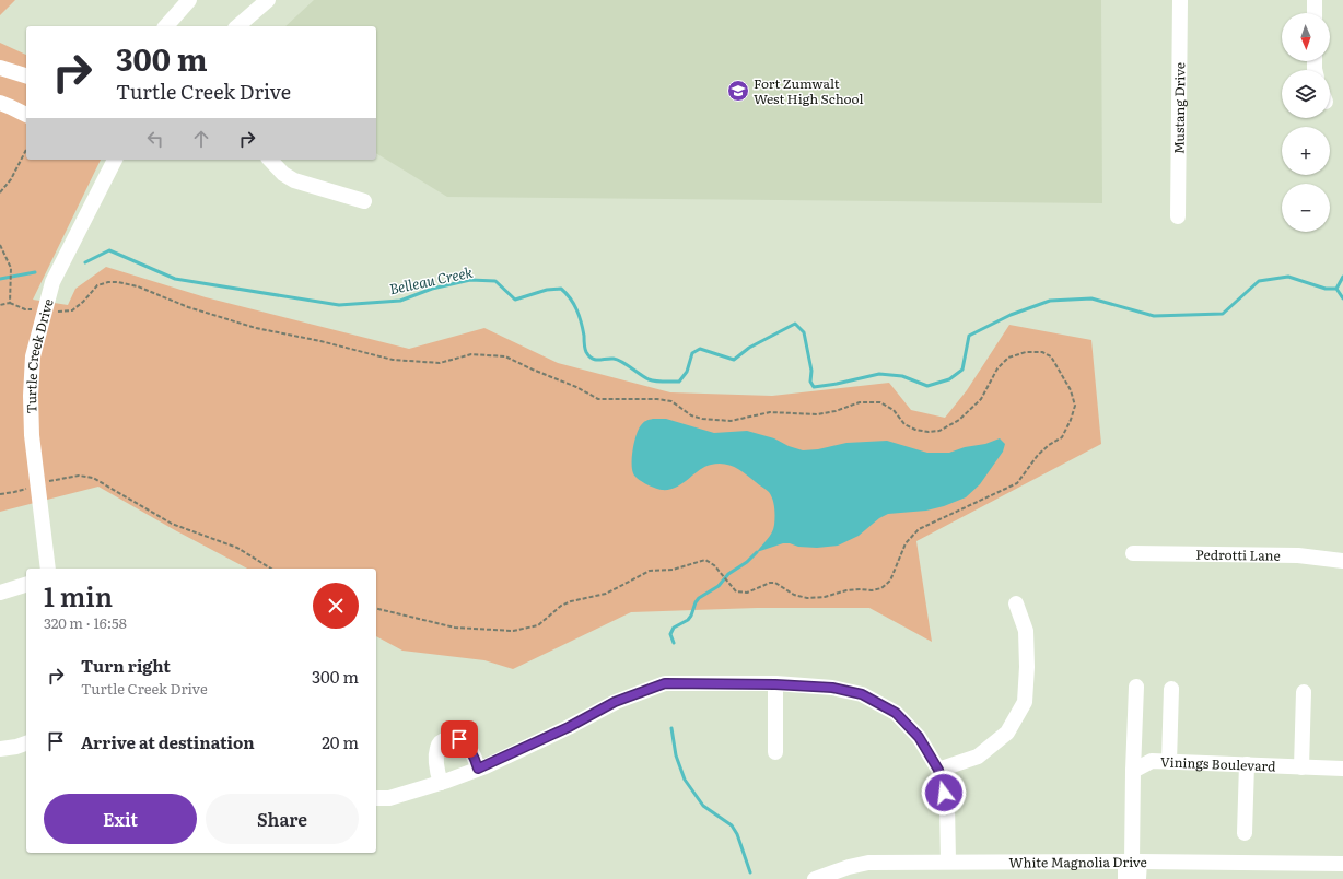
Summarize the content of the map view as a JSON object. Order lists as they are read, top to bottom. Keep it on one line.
{"streets":{"street":["Mustang Drive","Turtle Creek Drive","Pedrotti Lane","Vinings Boulevard","White Magnolia Drive"]},"water":["Belleau Creek"],"places":{"school or university":["Fort Zumwalt West High School"]},"north":"bottom","page":{"map_buttons":["+","−"],"turn":["300 m","Turtle Creek Drive"],"heading":["1 min","320 m · 16:58"],"list":[{"name":"Turn right","note":"Turtle Creek Drive","value":"300 m"},{"name":"Arrive at destination","value":"20 m"}],"buttons":["Exit","Share"]}}
